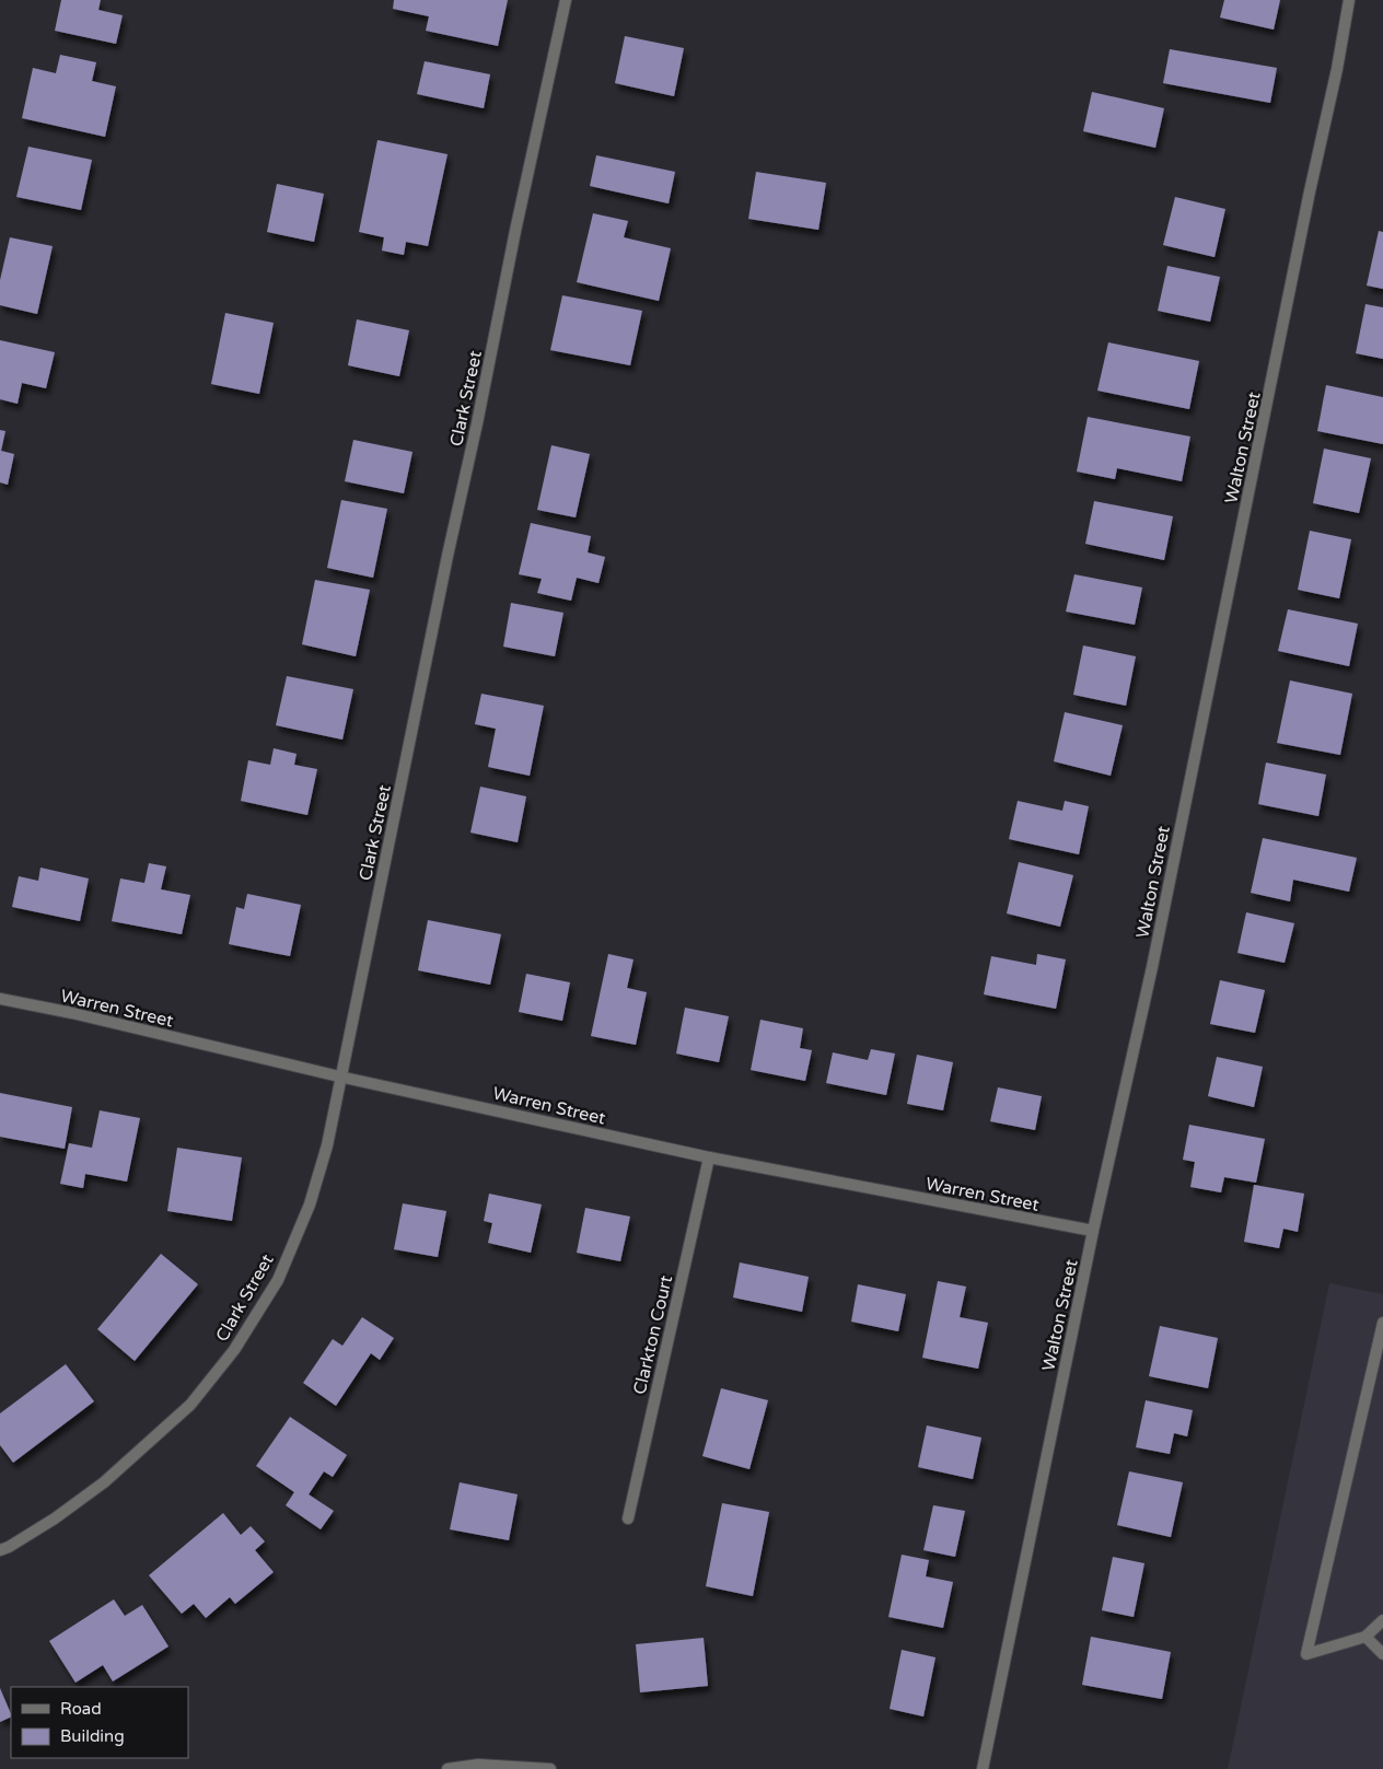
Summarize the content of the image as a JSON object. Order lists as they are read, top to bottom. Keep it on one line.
{"streets":{"street":["Clark Street","Walton Street","Warren Street","Clarkton Court"]},"crossings":[["Clark Street","Warren Street"],["Walton Street","Warren Street"],["Warren Street","Clarkton Court"]],"legend":["Road","Building"]}
